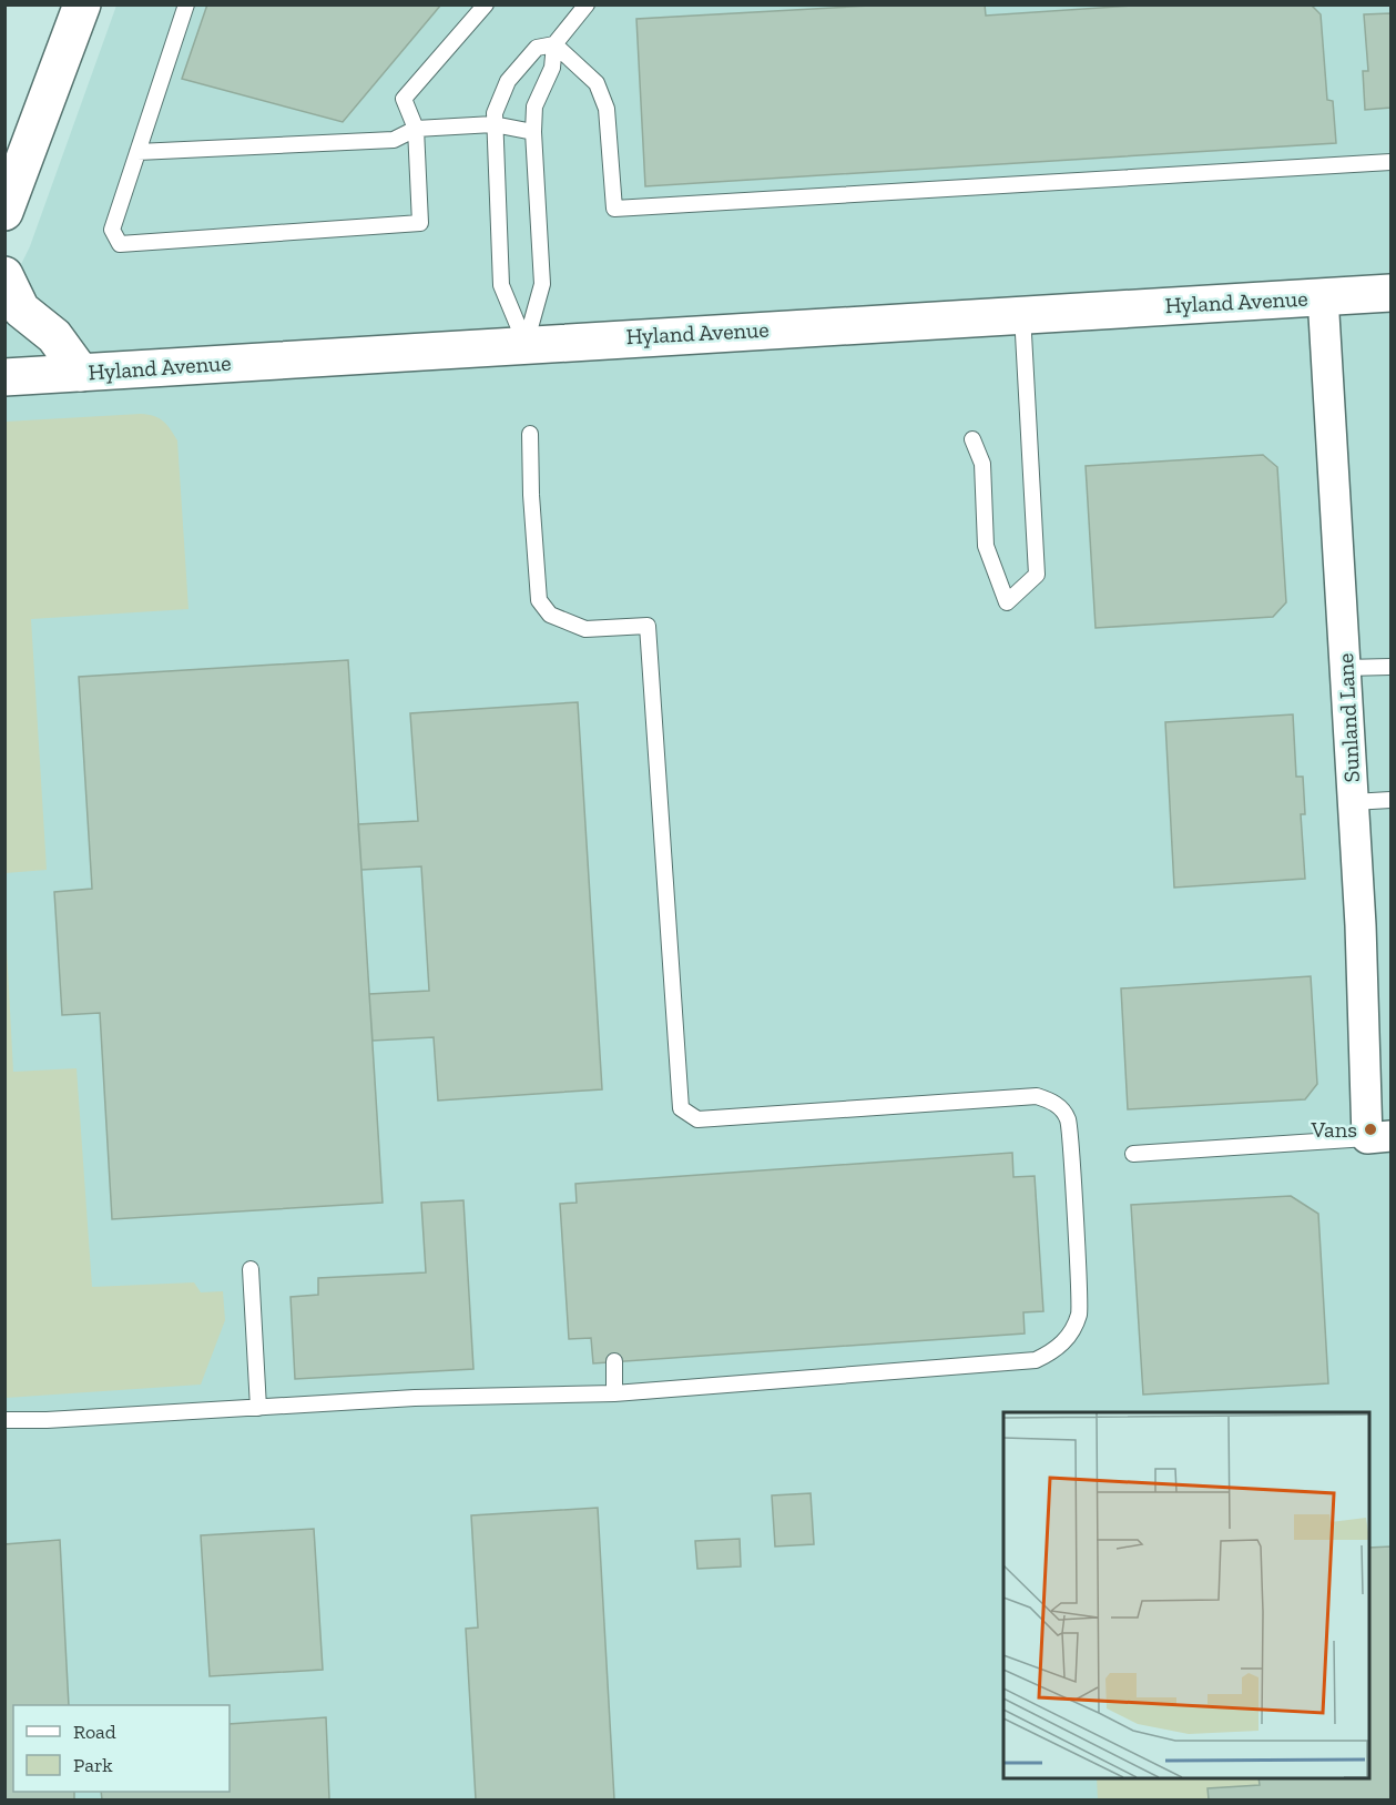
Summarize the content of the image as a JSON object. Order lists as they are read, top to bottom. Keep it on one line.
{"streets":{"main road":["Hyland Avenue"],"street":["Sunland Lane"]},"crossings":[["Hyland Avenue","Sunland Lane"]],"places":["Vans"],"legend":["Road","Park"]}
